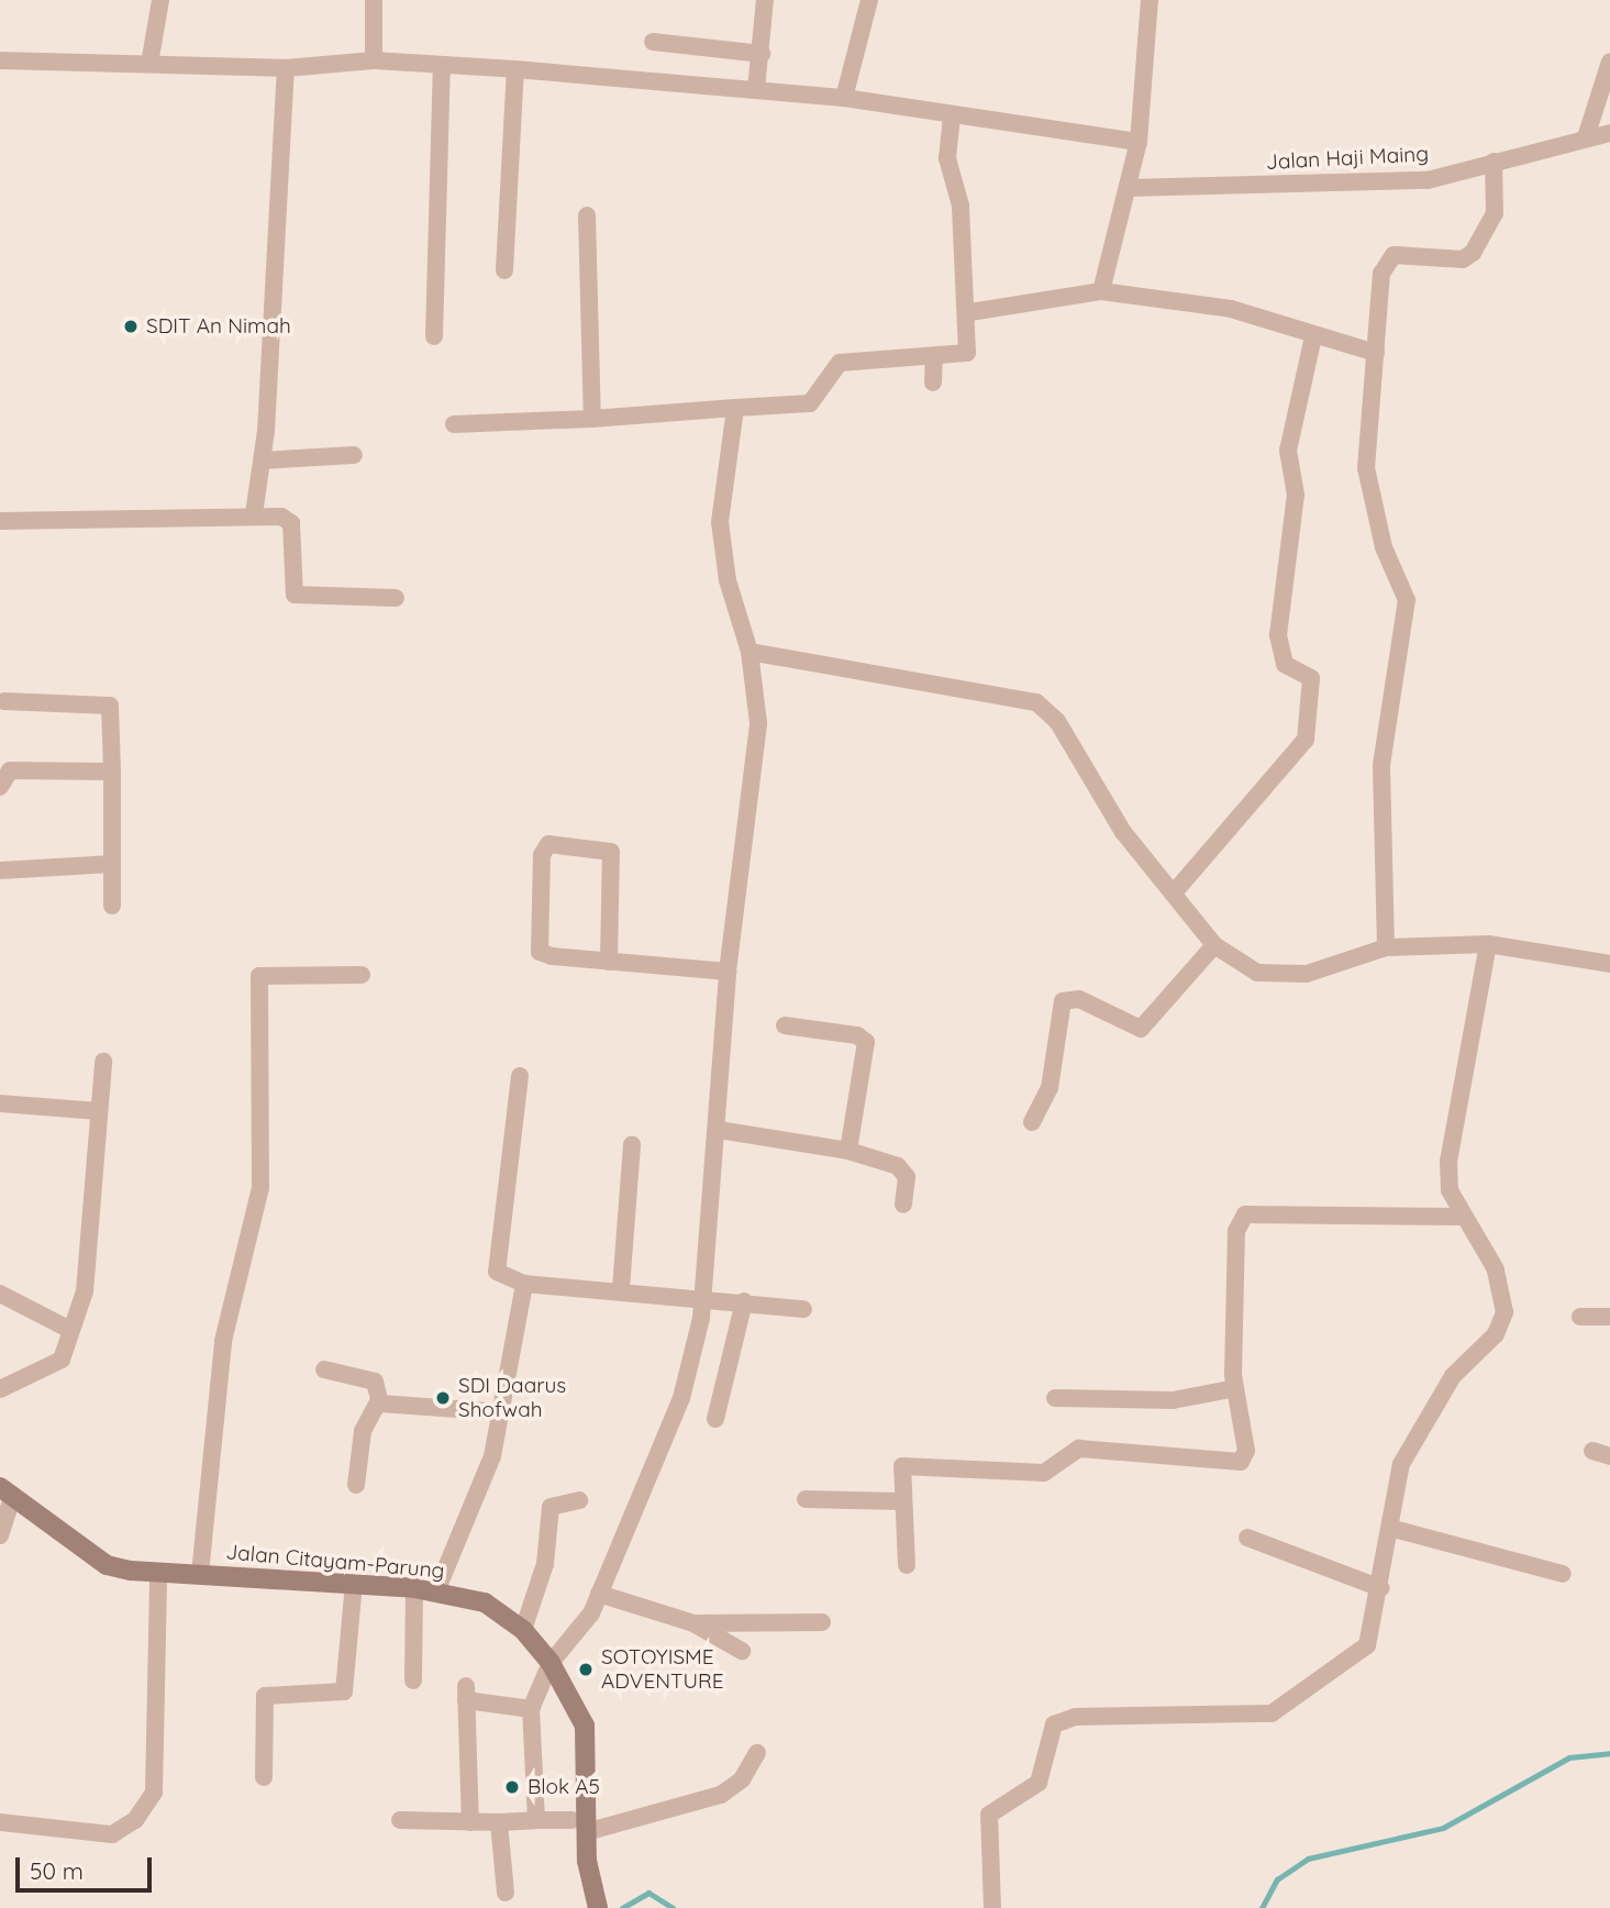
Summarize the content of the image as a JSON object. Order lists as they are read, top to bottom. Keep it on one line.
{"streets":{"street":["Jalan Haji Maing","Jalan Citayam-Parung"]},"places":["SDIT An Nimah","SDI Daarus Shofwah","SOTOYISME ADVENTURE","Blok A5"],"scale_bar":"50 m"}
